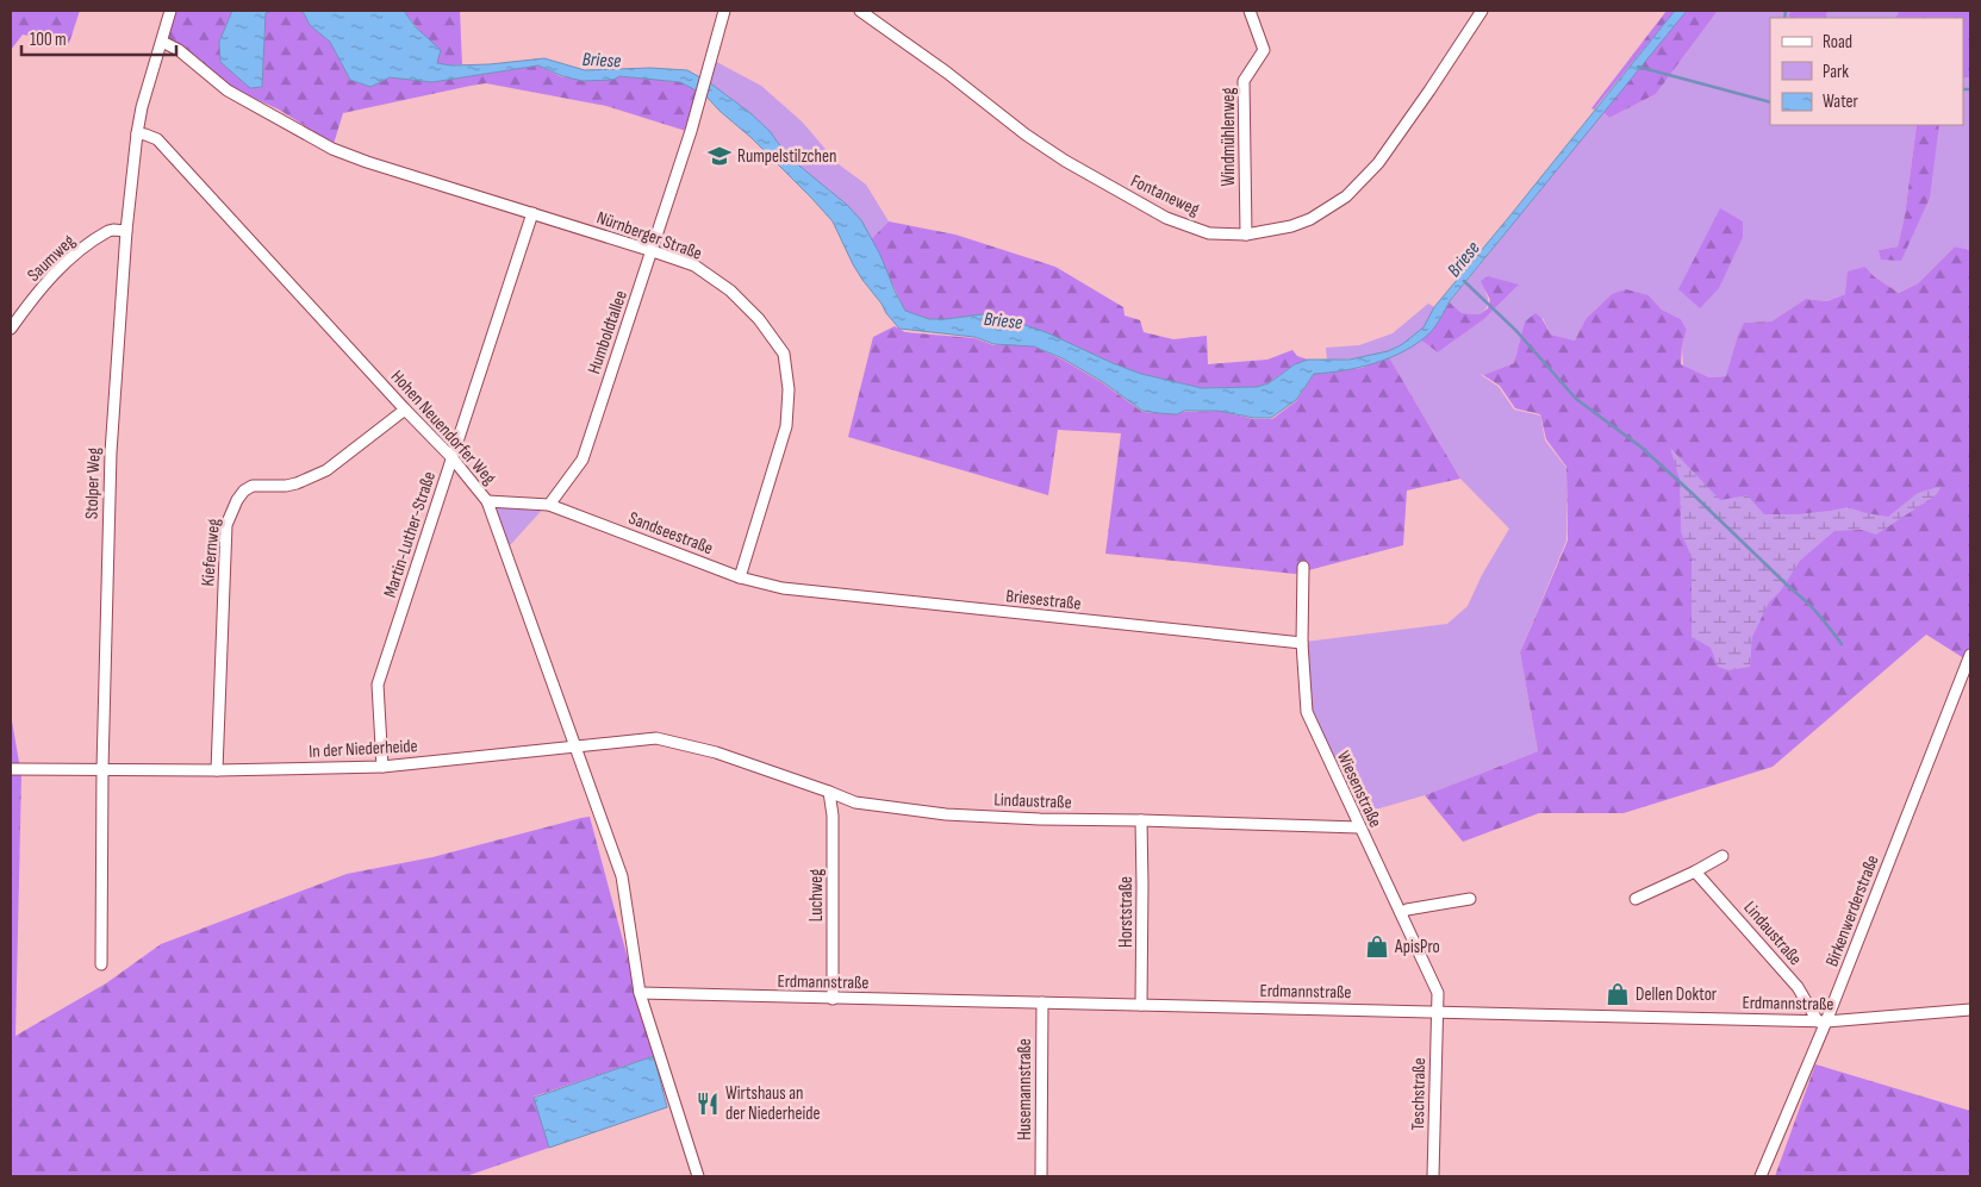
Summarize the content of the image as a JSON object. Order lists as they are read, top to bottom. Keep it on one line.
{"streets":{"street":["Windmühlenweg","Fontaneweg","Nürnberger Straße","Saumweg","Humboldtallee","Hohen Neuendorfer Weg","Stolper Weg","Sandseestraße","Martin-Luther-Straße","Kiefernweg","Briesestraße","In der Niederheide","Wiesenstraße","Lindaustraße","Luchweg","Birkenwerderstraße","Horststraße","Erdmannstraße","Husemannstraße","Teschstraße"]},"crossings":[["Windmühlenweg","Fontaneweg"],["Nürnberger Straße","Humboldtallee"],["Nürnberger Straße","Stolper Weg"],["Nürnberger Straße","Sandseestraße"],["Nürnberger Straße","Martin-Luther-Straße"],["Saumweg","Stolper Weg"],["Humboldtallee","Sandseestraße"],["Hohen Neuendorfer Weg","Stolper Weg"],["Hohen Neuendorfer Weg","Martin-Luther-Straße"],["Hohen Neuendorfer Weg","Kiefernweg"],["Hohen Neuendorfer Weg","In der Niederheide"],["Hohen Neuendorfer Weg","Erdmannstraße"],["Stolper Weg","In der Niederheide"],["Sandseestraße","Briesestraße"],["Martin-Luther-Straße","In der Niederheide"],["Kiefernweg","In der Niederheide"],["Briesestraße","Wiesenstraße"],["In der Niederheide","Lindaustraße"],["Wiesenstraße","Lindaustraße"],["Wiesenstraße","Erdmannstraße"],["Wiesenstraße","Teschstraße"],["Lindaustraße","Luchweg"],["Lindaustraße","Birkenwerderstraße"],["Lindaustraße","Horststraße"],["Lindaustraße","Erdmannstraße"],["Luchweg","Erdmannstraße"],["Birkenwerderstraße","Erdmannstraße"],["Horststraße","Erdmannstraße"],["Erdmannstraße","Husemannstraße"],["Erdmannstraße","Teschstraße"]],"water":["Briese"],"places":{"school or university":["Rumpelstilzchen"],"shop":["ApisPro","Dellen Doktor"],"restaurant":["Wirtshaus an der Niederheide"]},"legend":["Road","Park","Water"],"scale_bar":"100 m"}
